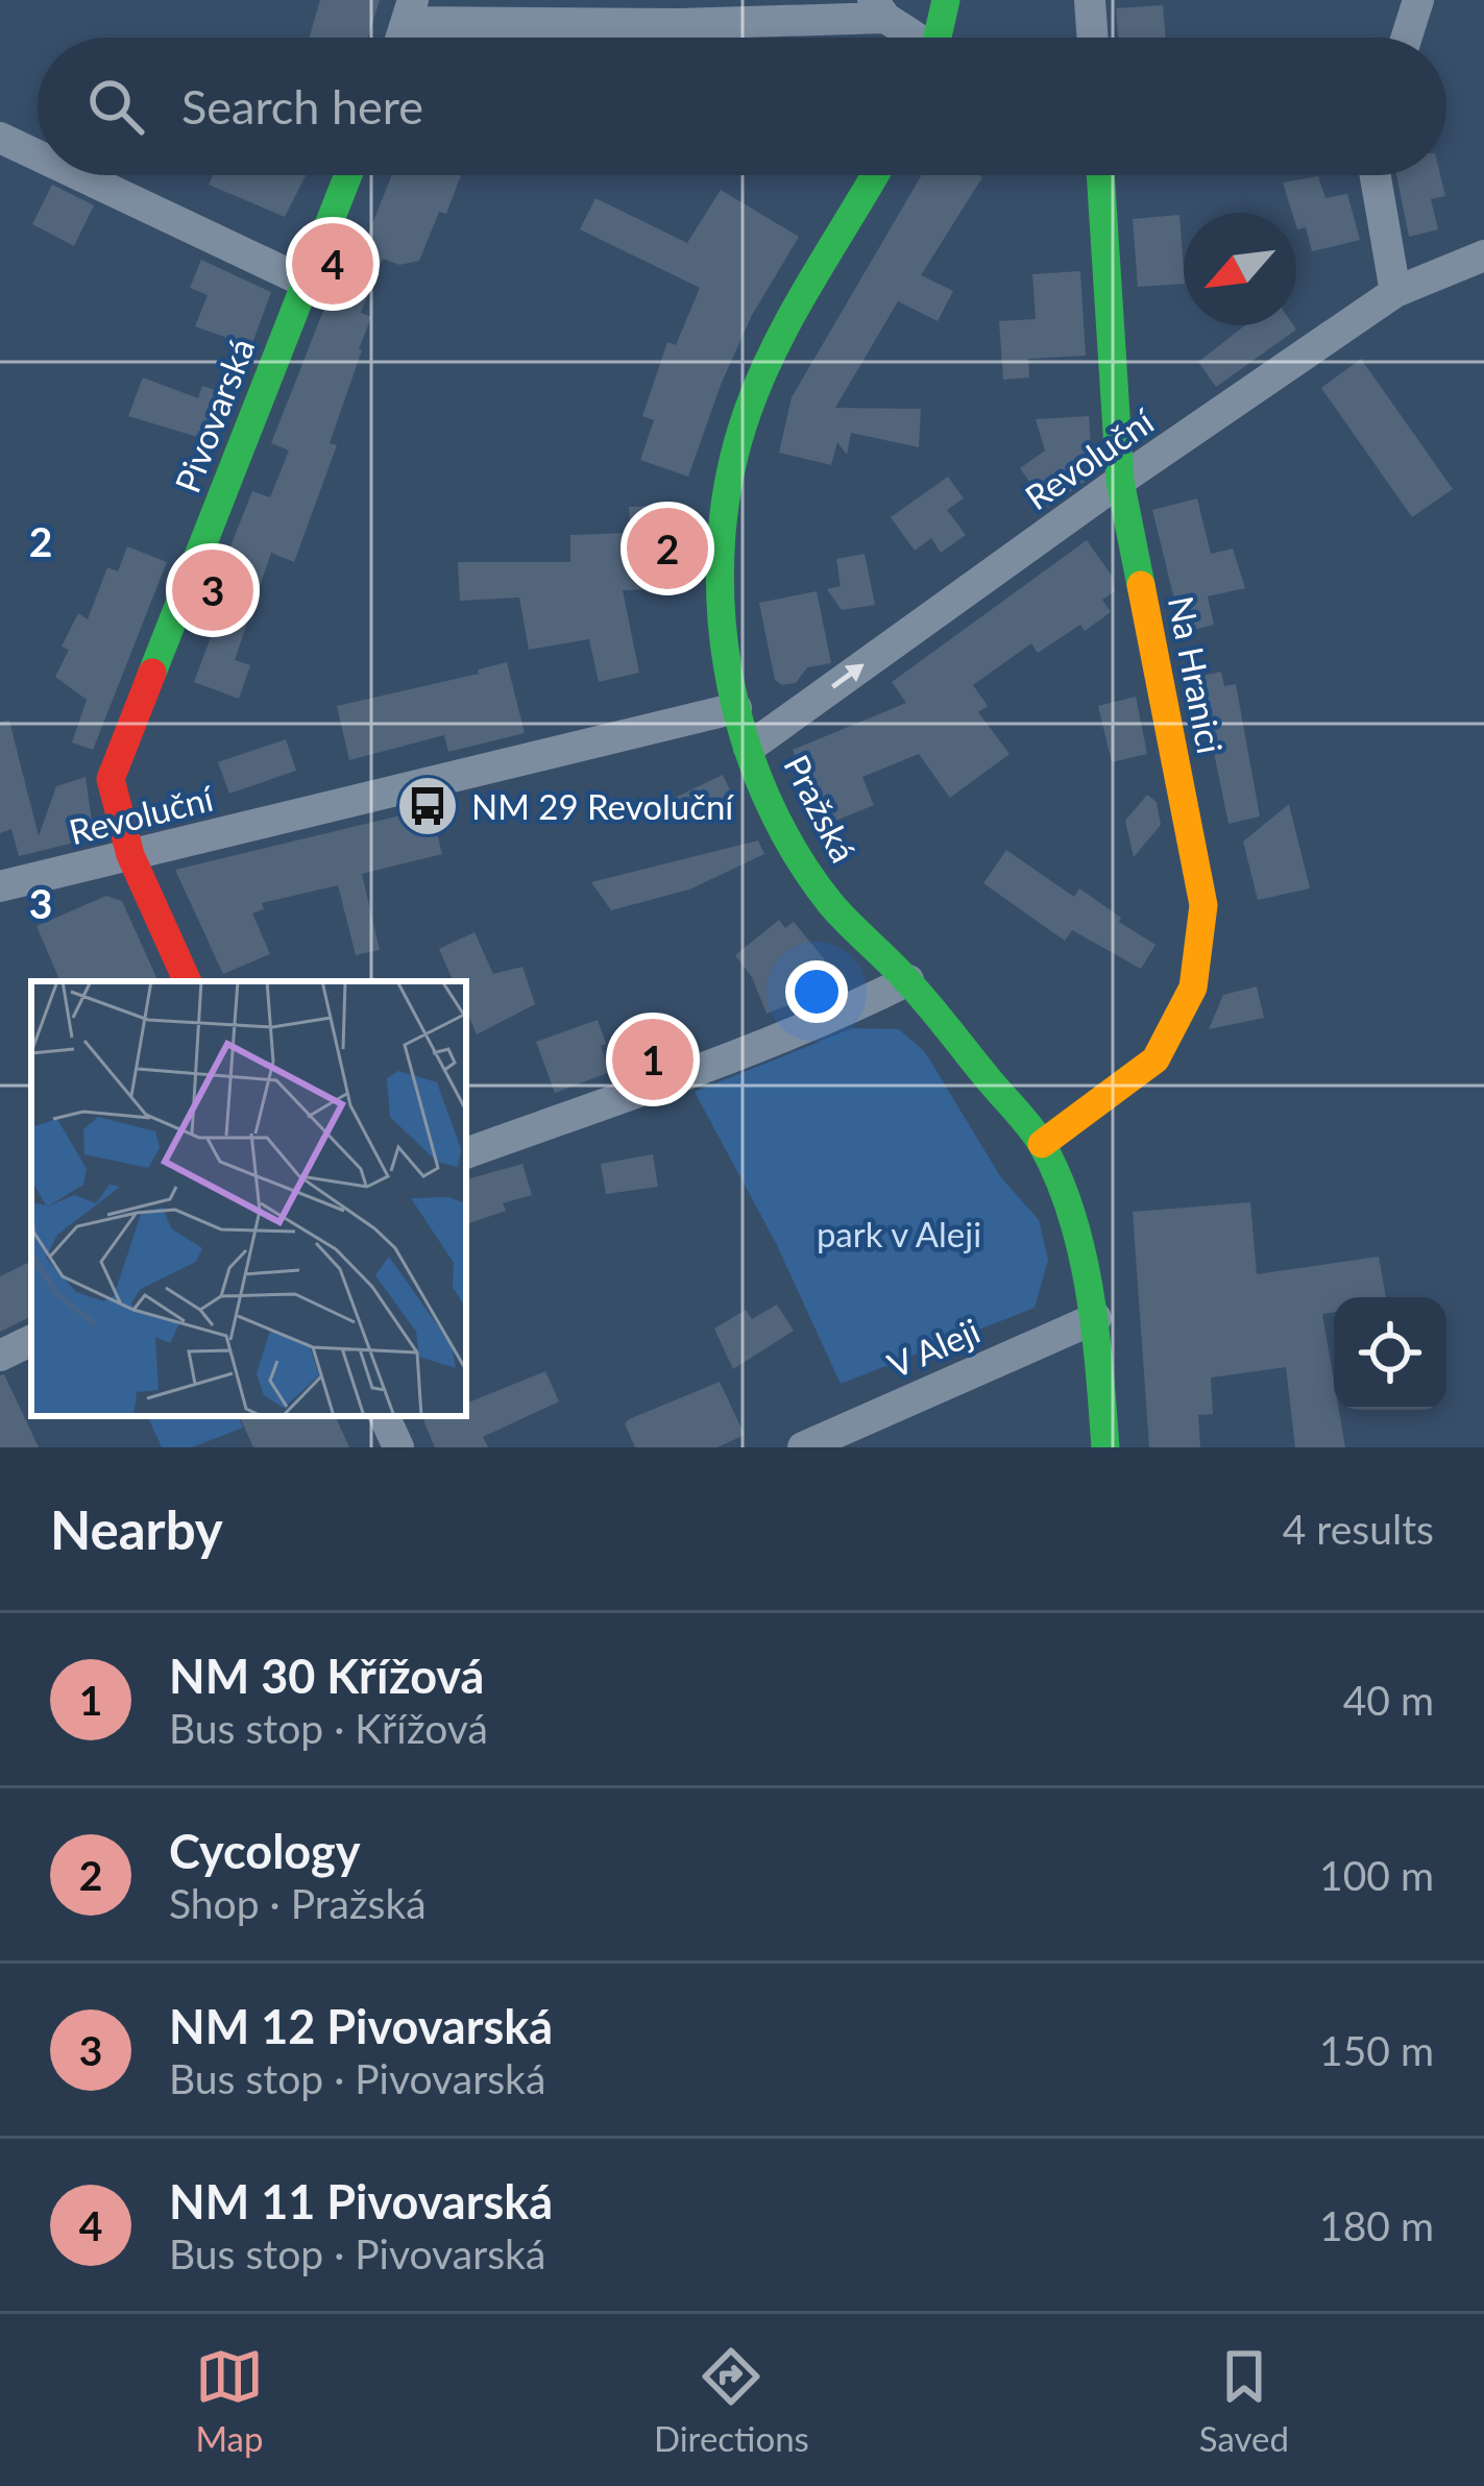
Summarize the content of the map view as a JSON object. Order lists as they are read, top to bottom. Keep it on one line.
{"streets":{"street":["Pivovarská","Revoluční","Na Hranici","Pražská","V Aleji"]},"crossings":[["Pivovarská","Revoluční"],["Revoluční","Na Hranici"],["Revoluční","Pražská"],["Na Hranici","Pražská"],["Pražská","V Aleji"]],"parks":["park v Aleji"],"places":{"bus stop":["NM 29 Revoluční"]},"north":"bottom left","page":{"search":"Search here","pins":["4","2","3","1"],"heading":["Nearby","4 results"],"list":[{"mark":"1","name":"NM 30 Křížová","note":"Bus stop · Křížová","value":"40 m"},{"mark":"2","name":"Cycology","note":"Shop · Pražská","value":"100 m"},{"mark":"3","name":"NM 12 Pivovarská","note":"Bus stop · Pivovarská","value":"150 m"},{"mark":"4","name":"NM 11 Pivovarská","note":"Bus stop · Pivovarská","value":"180 m"}],"nav":["Map","Directions","Saved"]},"grid":{"rows":["2","3"]}}
